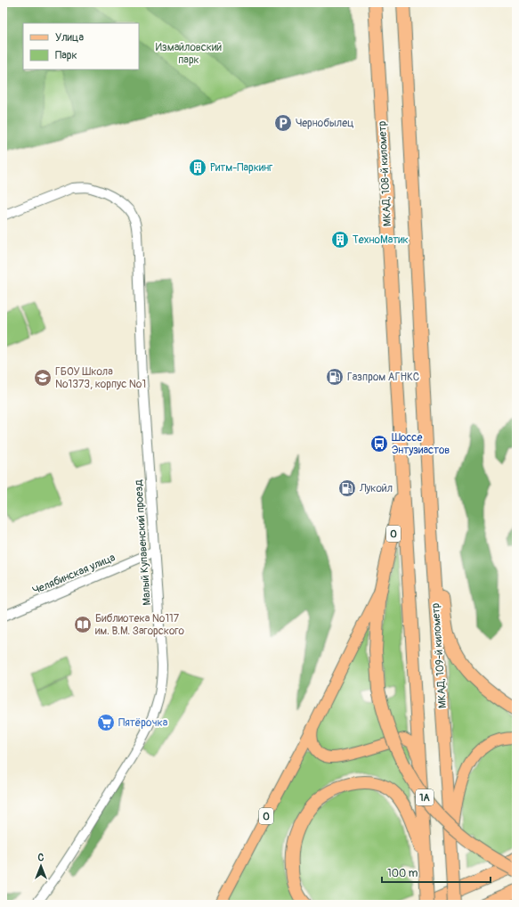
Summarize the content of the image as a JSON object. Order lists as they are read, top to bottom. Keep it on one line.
{"streets":{"highway":["МКАД, 108-й километр","0","МКАД, 109-й километр","1A"],"street":["Малый Купавенский проезд","Челябинская улица"]},"crossings":[["МКАД, 108-й километр","0"],["0","1A"],["Малый Купавенский проезд","Челябинская улица"]],"parks":["Измайловский парк"],"places":{"parking":["Чернобылец"],"building":["Ритм-Паркинг","ТехноМатик"],"fuel station":["Газпром АГНКС","Лукойл"],"school or university":["ГБОУ Школа №1373, корпус №1"],"bus stop":["Шоссе Энтузиастов"],"library":["Библиотека №117 им. В.М. Загорского"],"supermarket":["Пятёрочка"]},"legend":["Улица","Парк"],"scale_bar":"100 m","north":"top"}
